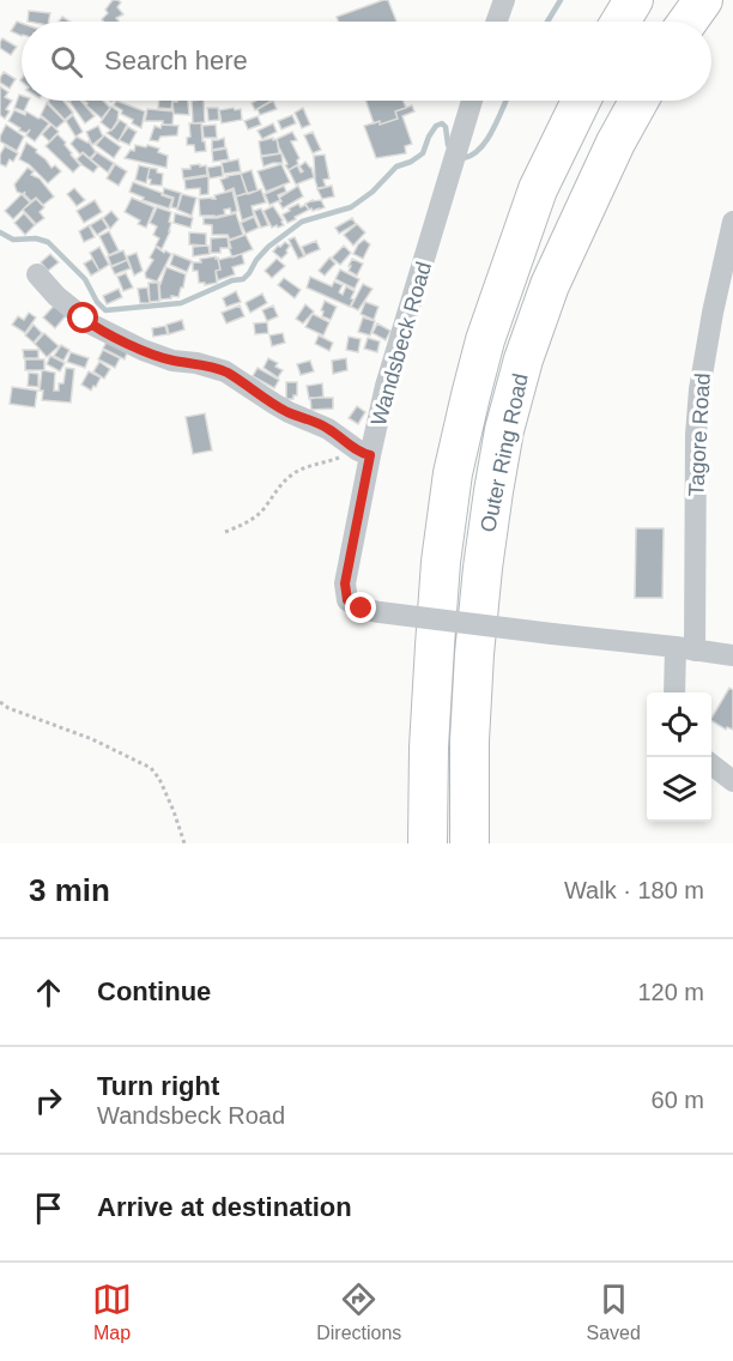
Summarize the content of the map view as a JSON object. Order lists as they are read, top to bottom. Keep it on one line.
{"streets":{"highway":["Outer Ring Road"],"street":["Wandsbeck Road","Tagore Road"]},"crossings":[["Wandsbeck Road","Tagore Road"]],"page":{"search":"Search here","heading":["3 min","Walk · 180 m"],"list":[["Continue","120 m"],["Turn right","Wandsbeck Road","60 m"],"Arrive at destination"],"nav":["Map","Directions","Saved"]}}
